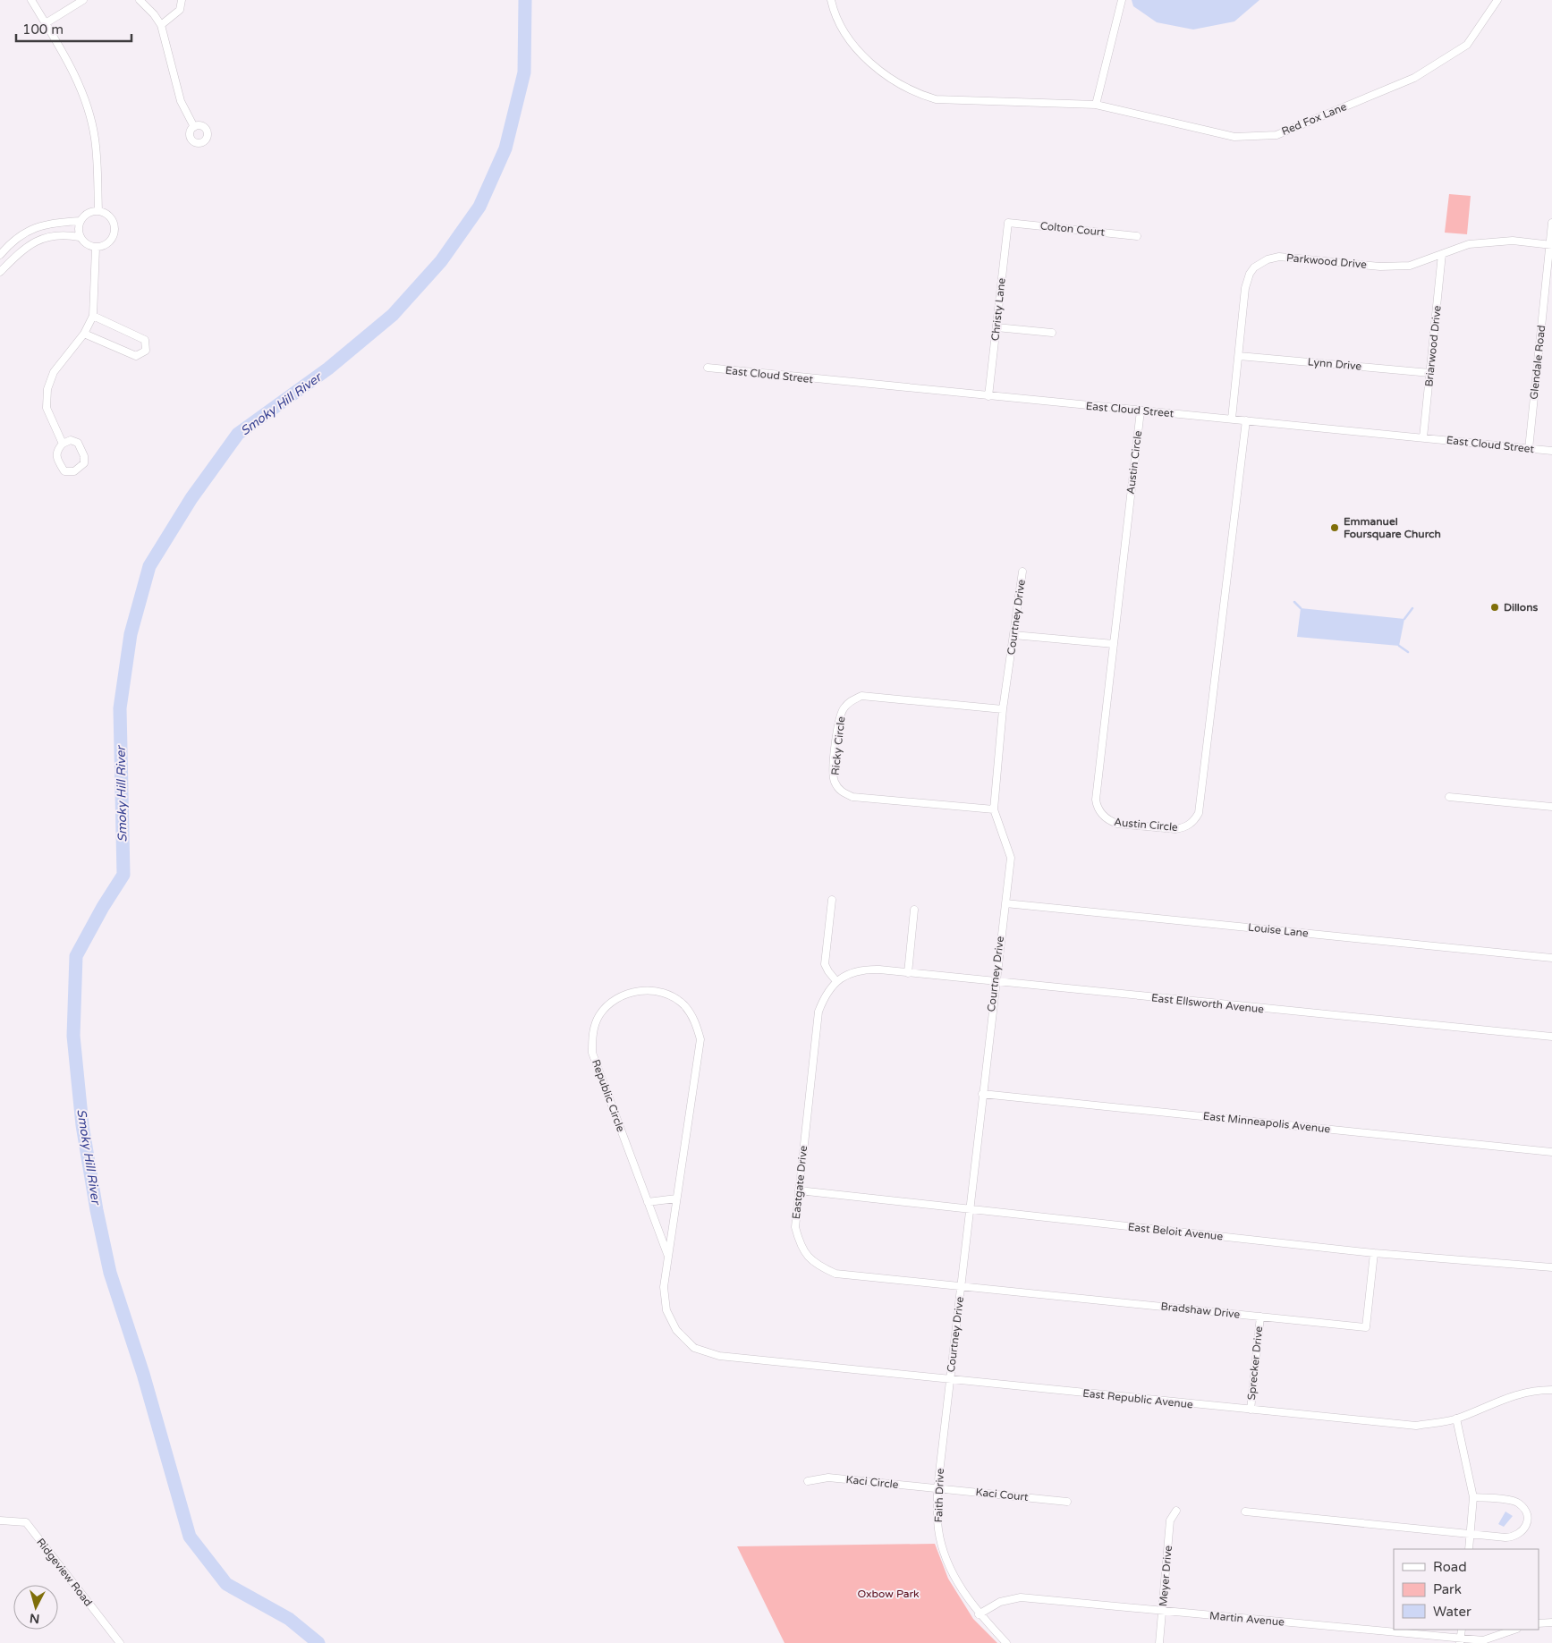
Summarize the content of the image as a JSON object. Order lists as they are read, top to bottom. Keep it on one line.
{"streets":{"street":["Red Fox Lane","Colton Court","Parkwood Drive","Christy Lane","Briarwood Drive","Glendale Road","Lynn Drive","East Cloud Street","Austin Circle","Courtney Drive","Ricky Circle","Louise Lane","East Ellsworth Avenue","Republic Circle","East Minneapolis Avenue","Eastgate Drive","East Beloit Avenue","Bradshaw Drive","Sprecker Drive","East Republic Avenue","Kaci Circle","Kaci Court","Faith Drive","Ridgeview Road","Meyer Drive","Martin Avenue"]},"crossings":[["Colton Court","Christy Lane"],["Parkwood Drive","Briarwood Drive"],["Parkwood Drive","Glendale Road"],["Parkwood Drive","Lynn Drive"],["Parkwood Drive","East Cloud Street"],["Christy Lane","East Cloud Street"],["Briarwood Drive","Lynn Drive"],["Briarwood Drive","East Cloud Street"],["Glendale Road","East Cloud Street"],["East Cloud Street","Austin Circle"],["Courtney Drive","Ricky Circle"],["Courtney Drive","Louise Lane"],["Courtney Drive","East Ellsworth Avenue"],["Courtney Drive","East Minneapolis Avenue"],["Courtney Drive","Eastgate Drive"],["Courtney Drive","East Beloit Avenue"],["Courtney Drive","Bradshaw Drive"],["Courtney Drive","East Republic Avenue"],["Courtney Drive","Faith Drive"],["East Ellsworth Avenue","Eastgate Drive"],["Republic Circle","East Republic Avenue"],["Eastgate Drive","East Beloit Avenue"],["Eastgate Drive","Bradshaw Drive"],["East Beloit Avenue","Bradshaw Drive"],["Bradshaw Drive","Sprecker Drive"],["Sprecker Drive","East Republic Avenue"],["East Republic Avenue","Faith Drive"],["Kaci Circle","Kaci Court"],["Kaci Circle","Faith Drive"],["Kaci Court","Faith Drive"],["Faith Drive","Martin Avenue"],["Meyer Drive","Martin Avenue"]],"water":["Smoky Hill River"],"parks":["Oxbow Park"],"places":["Emmanuel Foursquare Church","Dillons"],"legend":["Road","Park","Water"],"scale_bar":"100 m","north":"bottom"}
